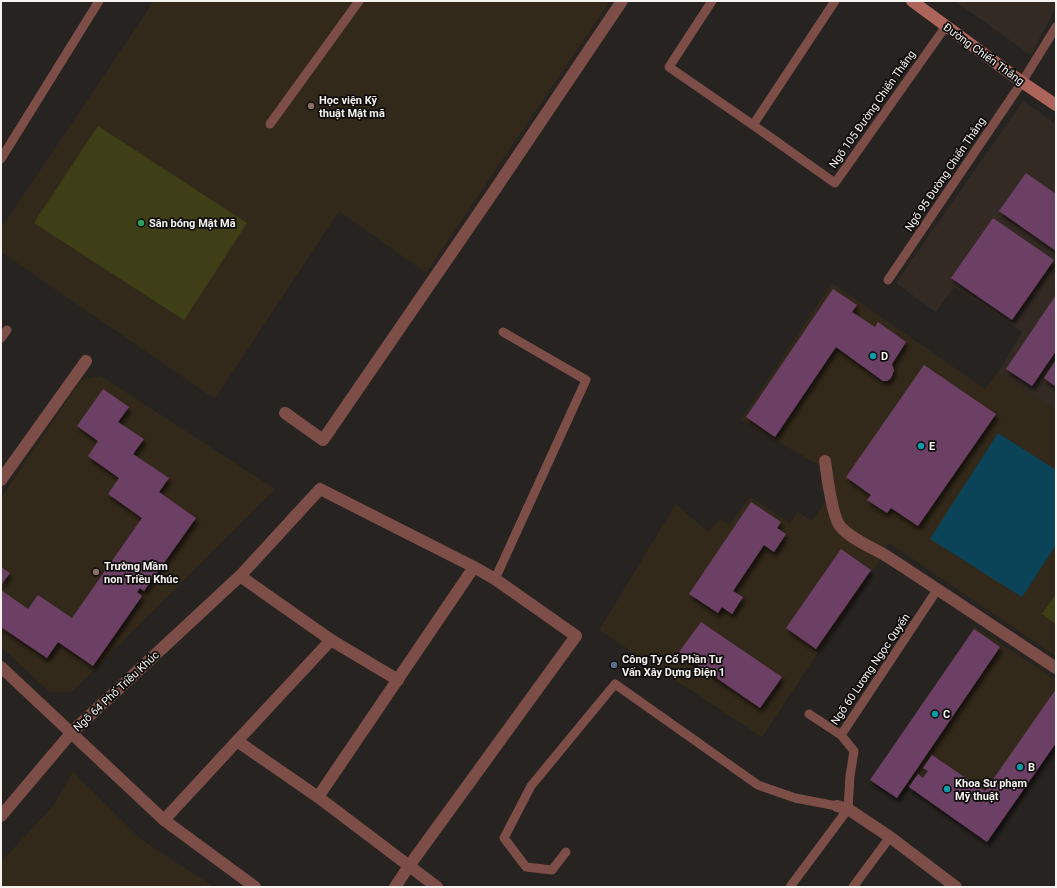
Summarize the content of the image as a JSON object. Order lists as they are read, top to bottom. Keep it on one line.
{"streets":{"street":["Đường Chiến Thắng","Ngõ 64 Phố Triều Khúc"],"lane":["Ngõ 105 Đường Chiến Thắng","Ngõ 95 Đường Chiến Thắng","Ngõ 60 Lương Ngọc Quyến"]},"crossings":[["Đường Chiến Thắng","Ngõ 105 Đường Chiến Thắng"],["Đường Chiến Thắng","Ngõ 95 Đường Chiến Thắng"]],"places":["Học viện Kỹ thuật Mật mã","Sân bóng Mật Mã","D","E","Trường Mầm non Triều Khúc","Công Ty Cổ Phần Tư Vấn Xây Dựng Điện 1","C","B","Khoa Sư phạm Mỹ thuật"]}
